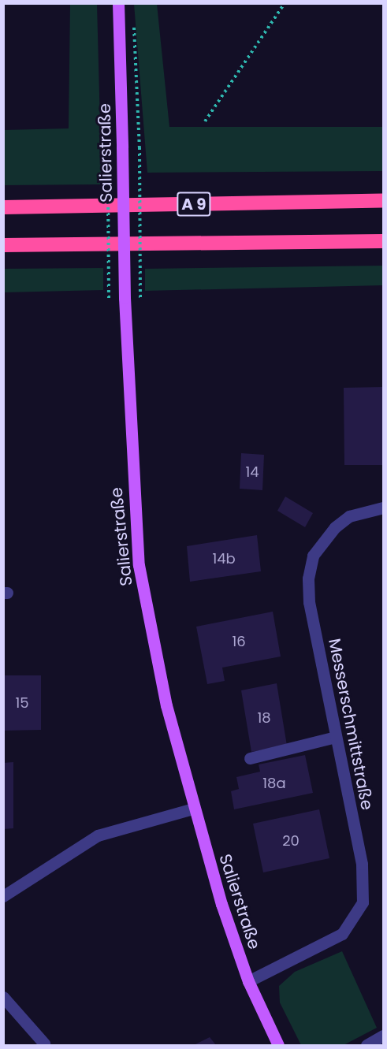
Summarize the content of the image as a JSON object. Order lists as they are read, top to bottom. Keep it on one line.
{"streets":{"highway":["A 9"],"main road":["Salierstraße"],"street":["Messerschmittstraße"]},"crossings":[["Salierstraße","Messerschmittstraße"]],"house_numbers":["14","14b","16","15","18","18a","20"]}
